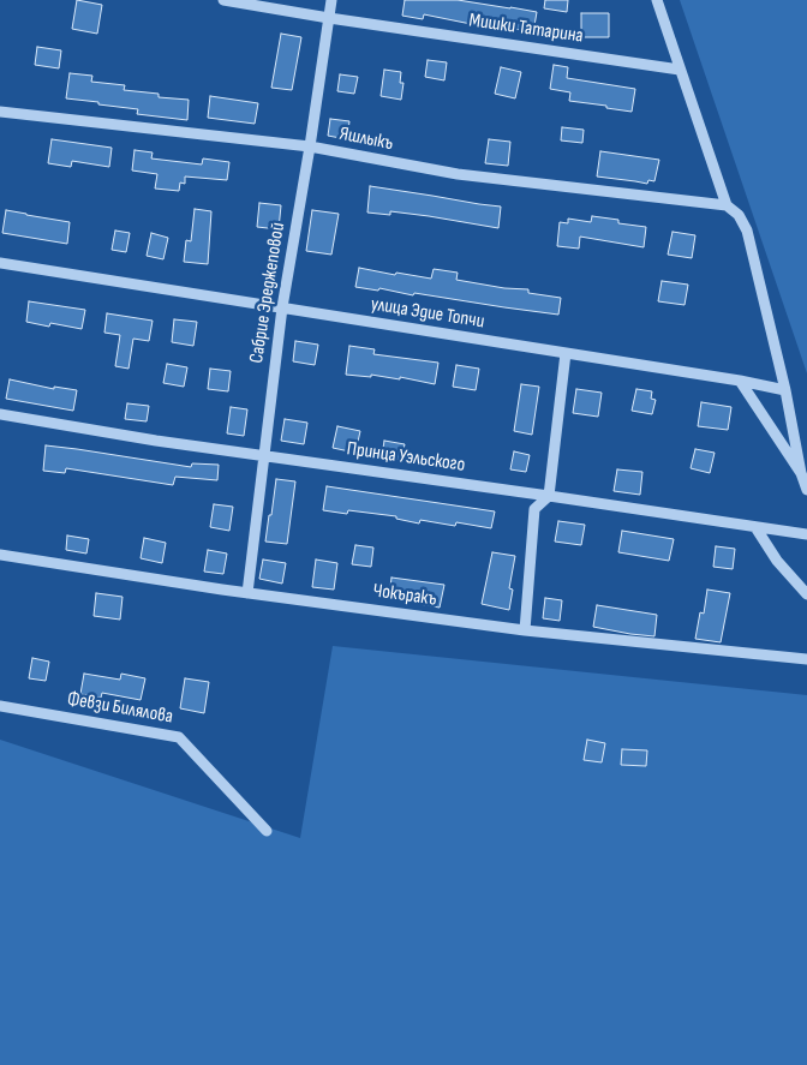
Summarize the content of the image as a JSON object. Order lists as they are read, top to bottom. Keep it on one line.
{"streets":{"street":["Мишки Татарина","Яшлыкъ","Сабрие Эреджеповой","улица Эдие Топчи","Принца Уэльского","Чокъракъ","Февзи Билялова"]},"crossings":[["Мишки Татарина","Сабрие Эреджеповой"],["Яшлыкъ","Сабрие Эреджеповой"],["Сабрие Эреджеповой","улица Эдие Топчи"],["Сабрие Эреджеповой","Принца Уэльского"],["Сабрие Эреджеповой","Чокъракъ"]]}
